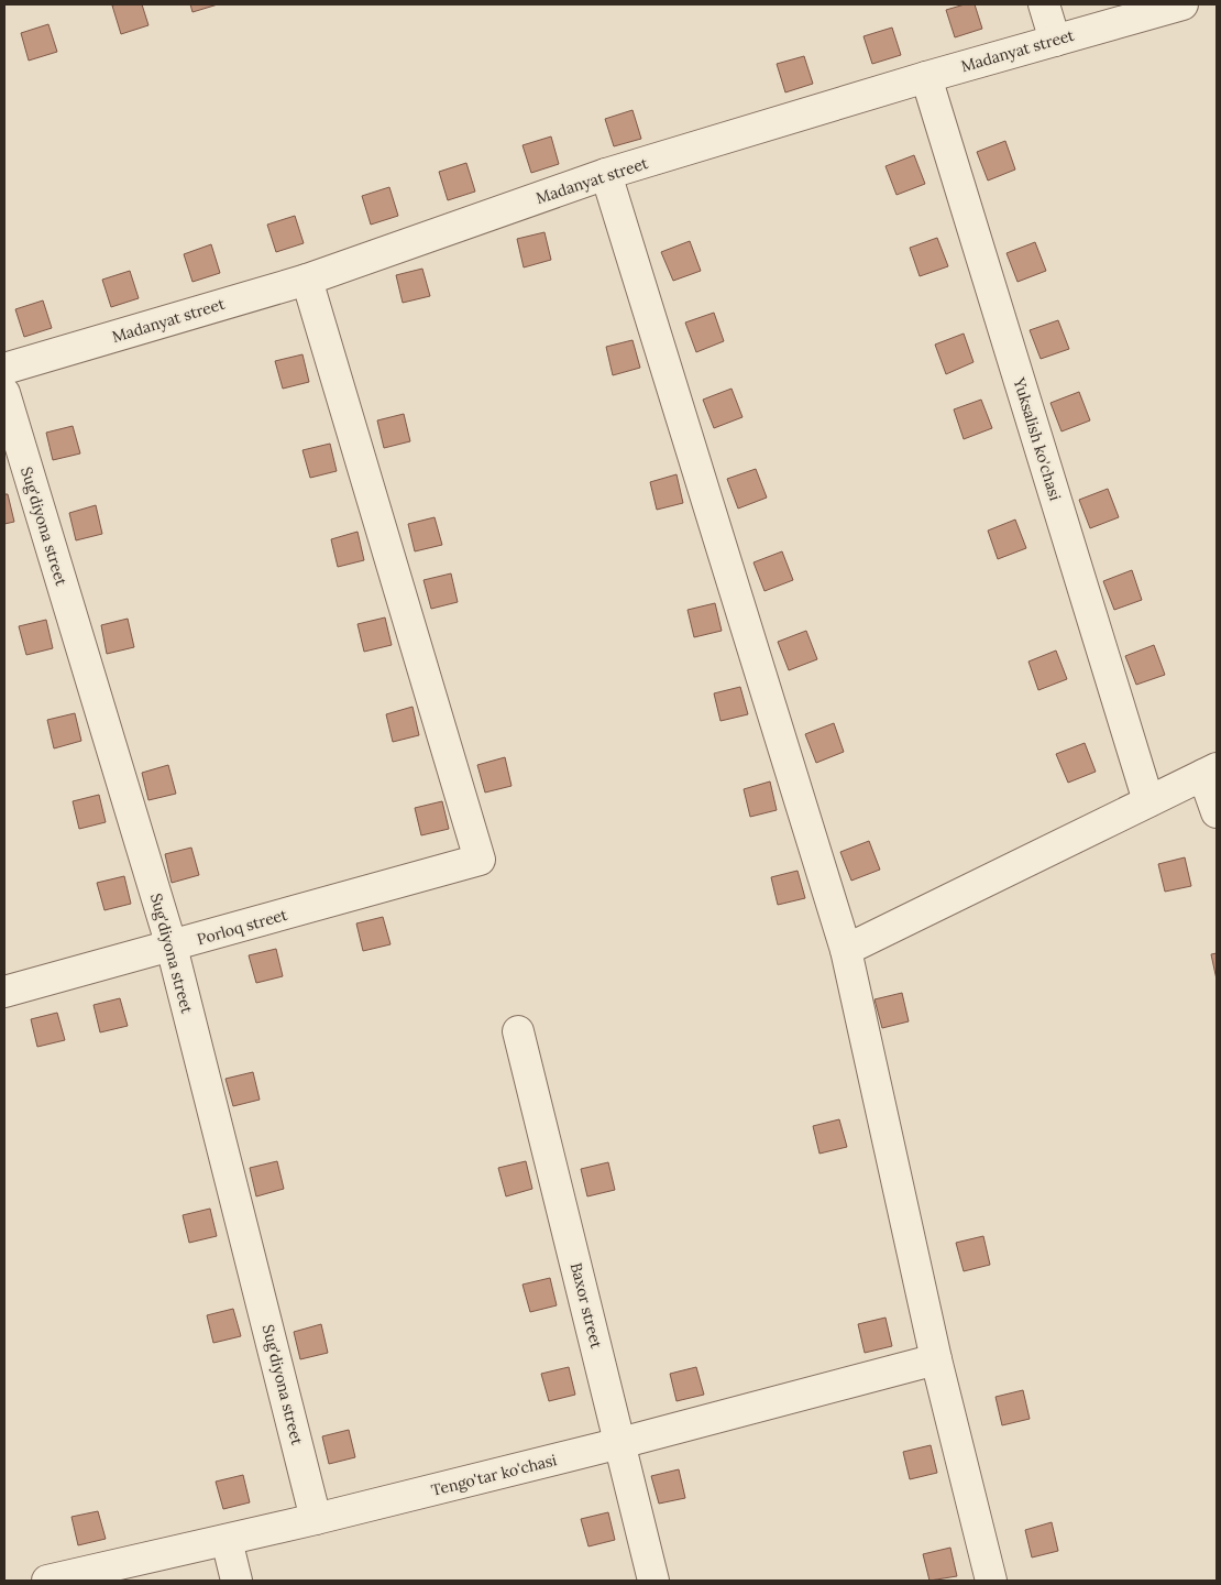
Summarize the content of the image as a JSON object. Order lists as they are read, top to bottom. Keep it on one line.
{"streets":{"street":["Madanyat street","Yuksalish ko'chasi","Sug'diyona street","Porloq street","Baxor street","Tengo'tar ko'chasi"]},"crossings":[["Madanyat street","Yuksalish ko'chasi"],["Madanyat street","Porloq street"],["Sug'diyona street","Porloq street"],["Sug'diyona street","Tengo'tar ko'chasi"],["Baxor street","Tengo'tar ko'chasi"]]}
